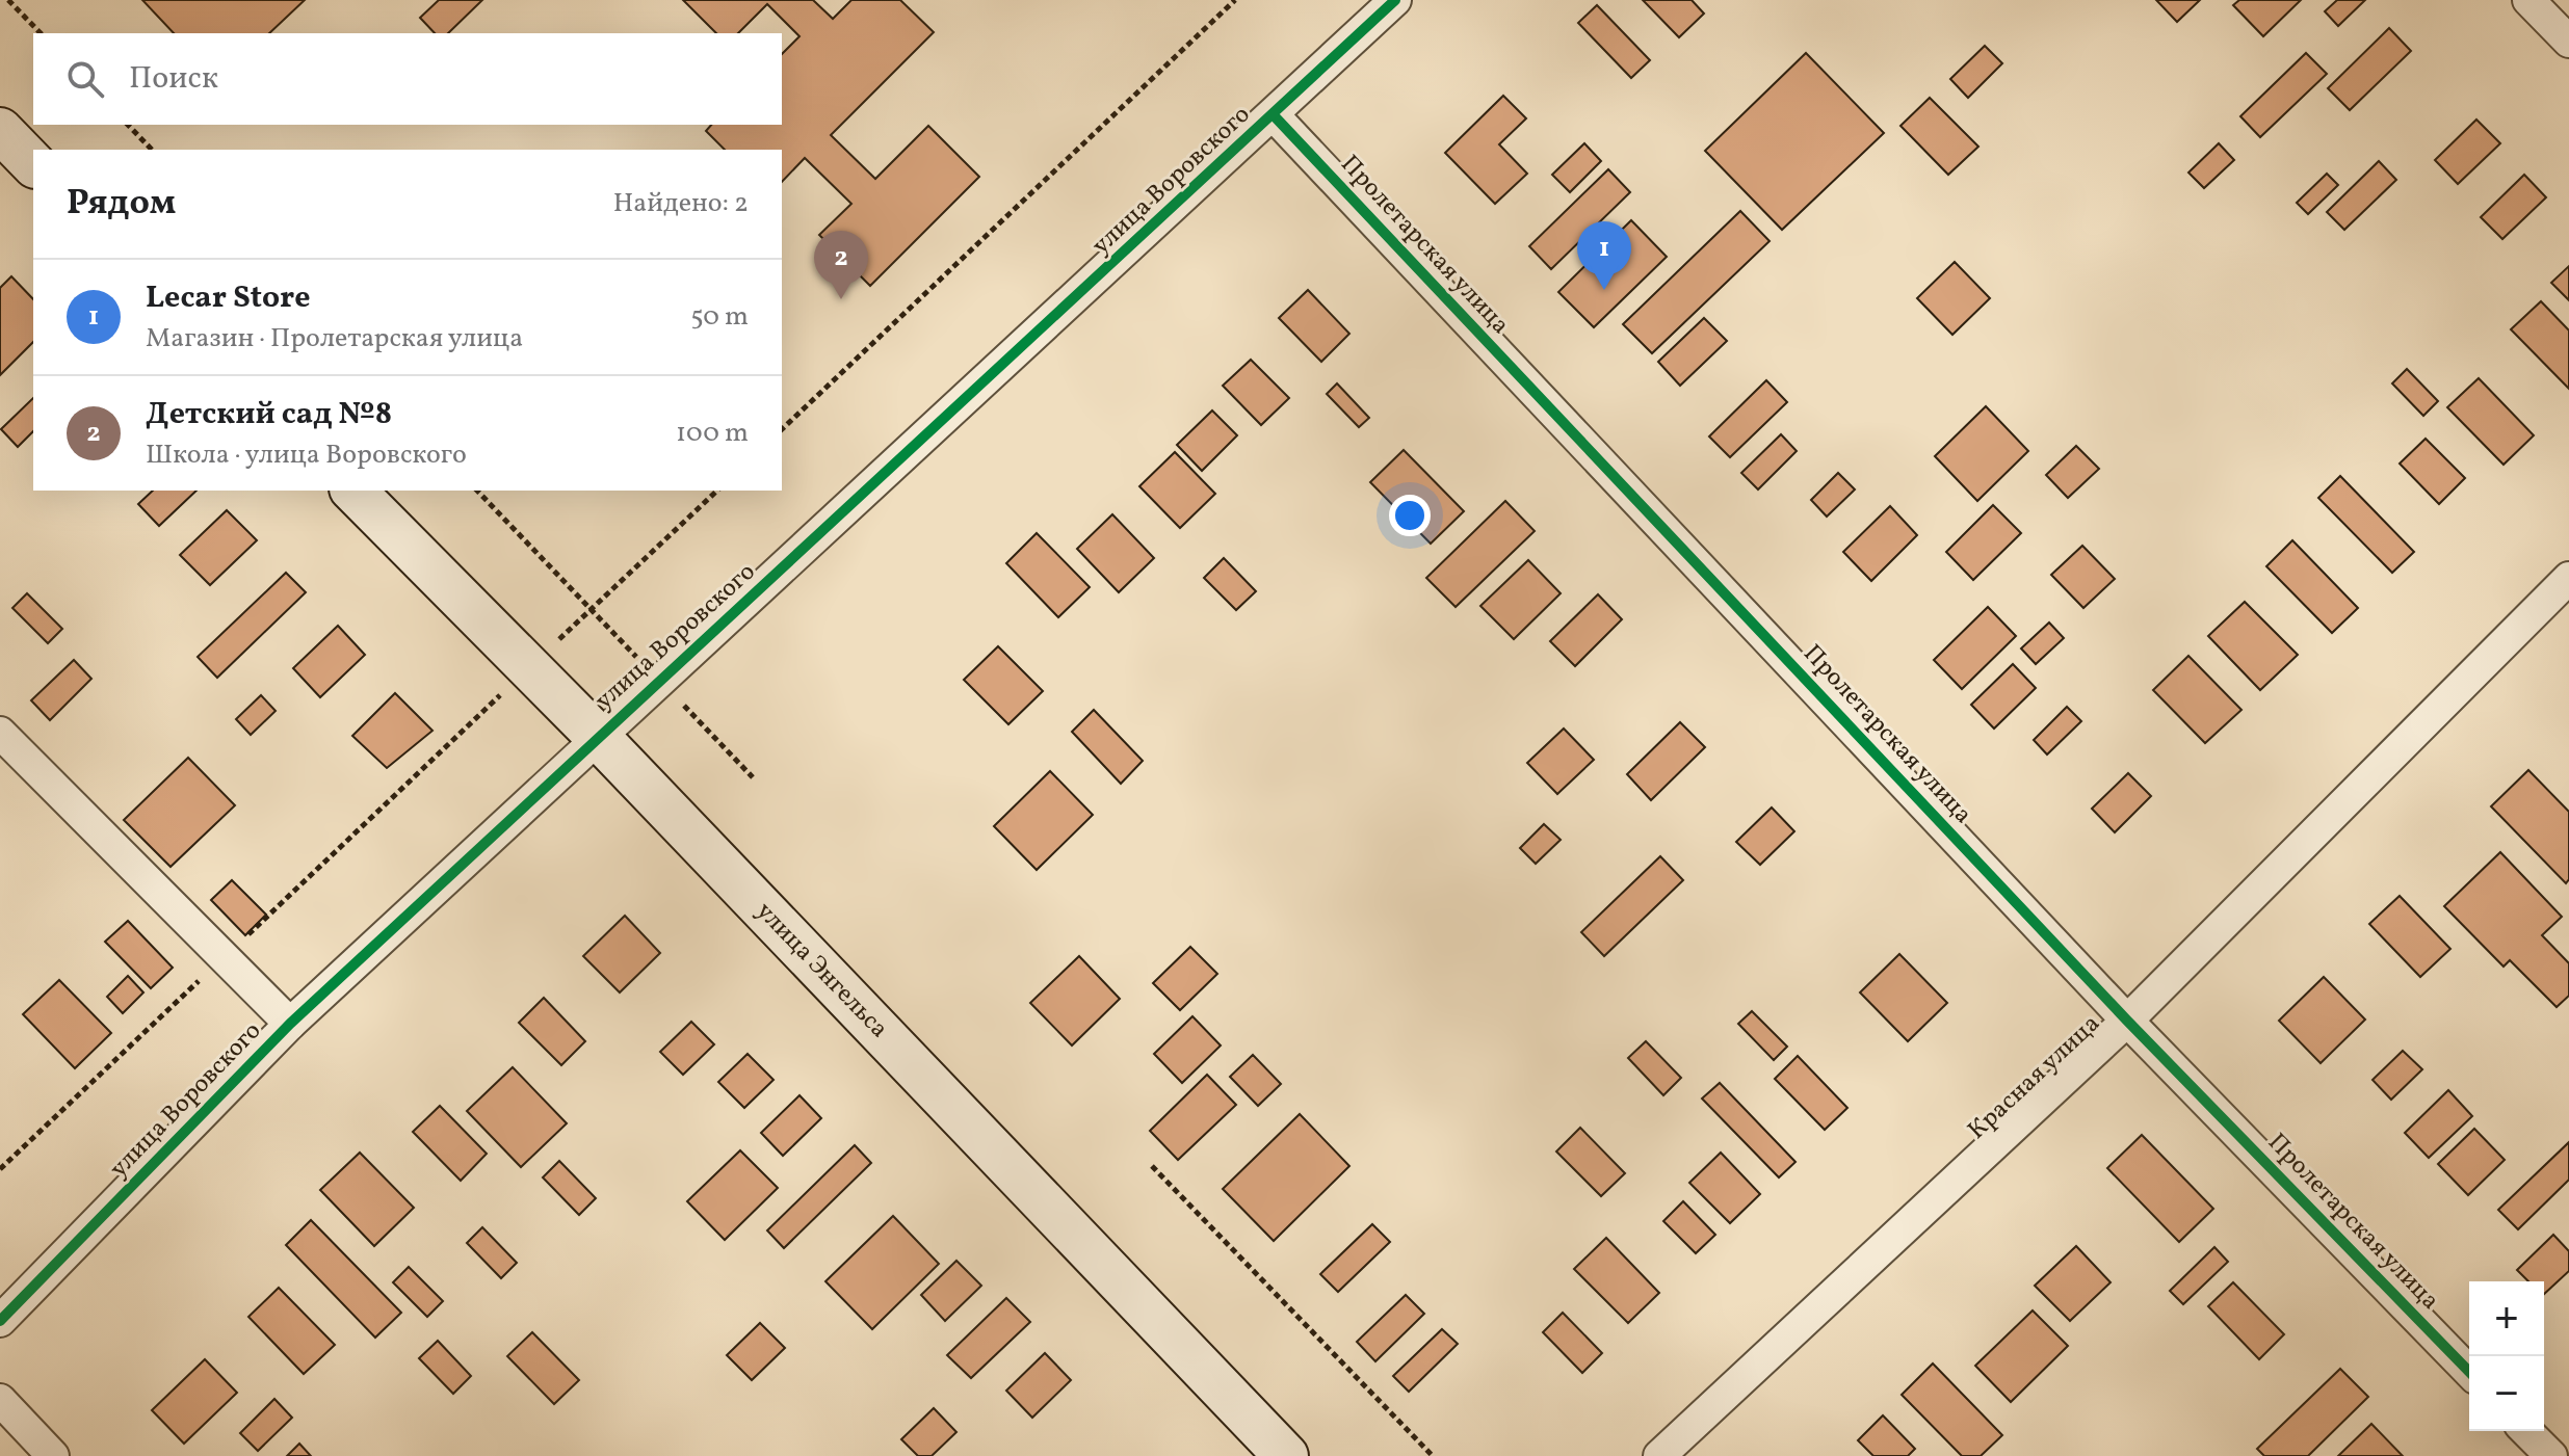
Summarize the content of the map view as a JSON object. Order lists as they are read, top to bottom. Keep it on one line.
{"streets":{"street":["улица Воровского","Пролетарская улица","улица Энгельса","Красная улица"]},"crossings":[["улица Воровского","Пролетарская улица"],["улица Воровского","улица Энгельса"],["Пролетарская улица","Красная улица"]],"page":{"search":"Поиск","heading":["Рядом","Найдено: 2"],"pins":["1","2"],"list":[{"mark":"1","name":"Lecar Store","note":"Магазин · Пролетарская улица","value":"50 m"},{"mark":"2","name":"Детский сад №8","note":"Школа · улица Воровского","value":"100 m"}],"map_buttons":["+","−"]}}
